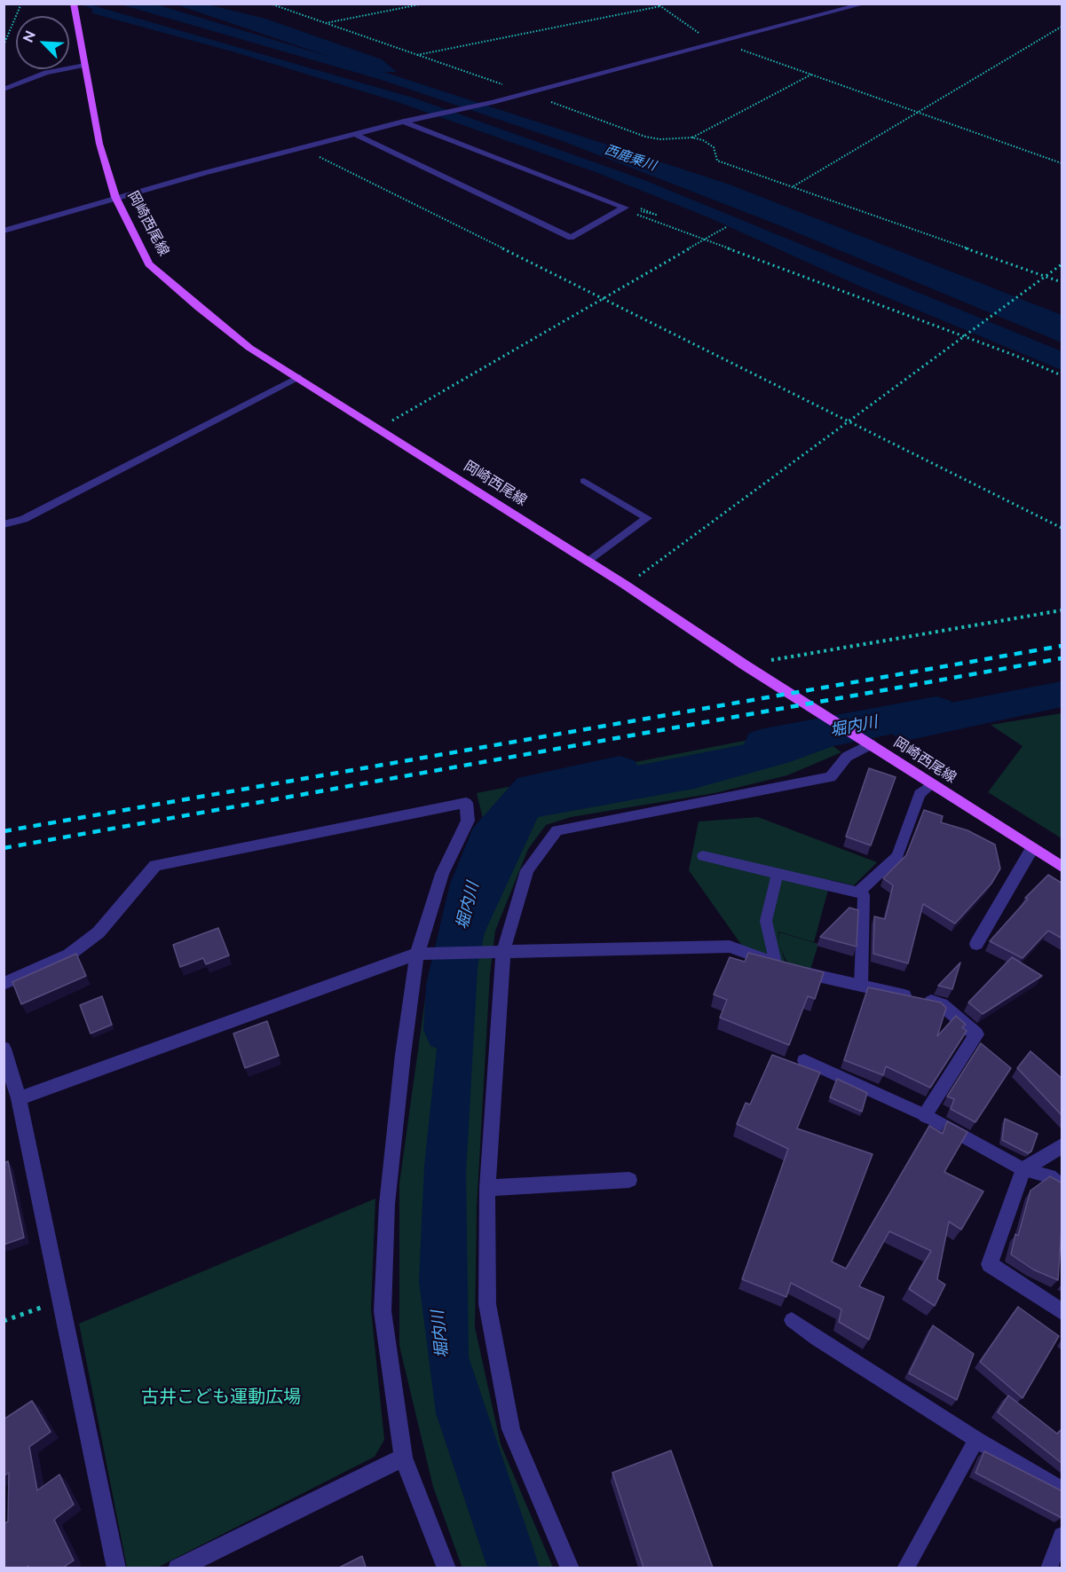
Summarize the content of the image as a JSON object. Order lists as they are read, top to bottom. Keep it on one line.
{"streets":{"main road":["岡崎西尾線"]},"water":["西鹿乗川","堀内川"],"parks":["古井こども運動広場"],"north":"top left"}
